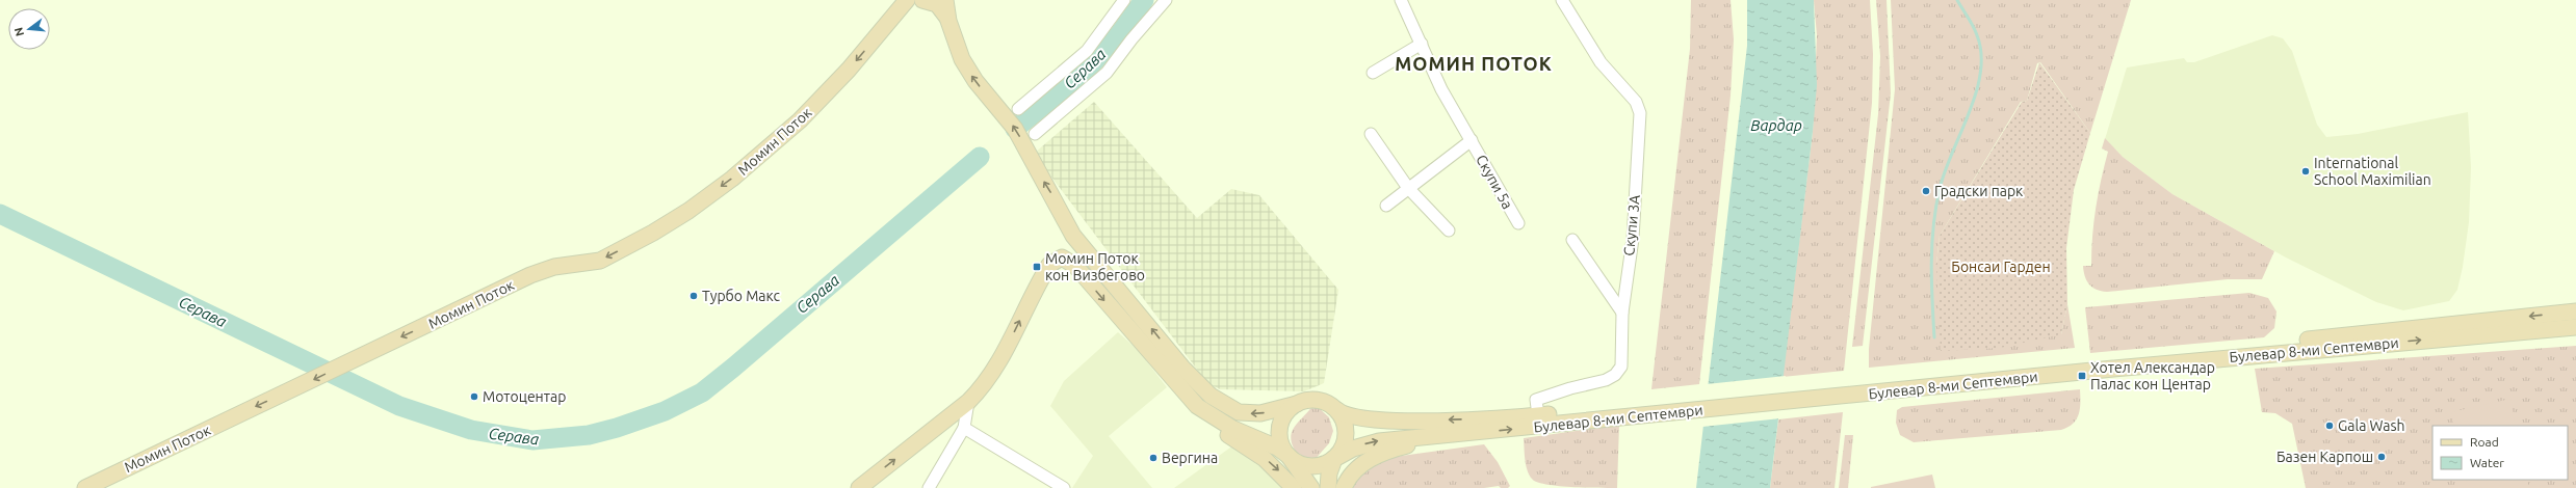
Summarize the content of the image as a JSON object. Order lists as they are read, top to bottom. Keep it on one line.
{"streets":{"street":["Момин Поток","Скупи 5а","Скупи 3А","Булевар 8-ми Септември"]},"crossings":[["Скупи 3А","Булевар 8-ми Септември"]],"one_way":["Момин Поток"],"districts":["МОМИН ПОТОК"],"water":["Серава","Вардар"],"parks":["Бонсаи Гарден"],"places":{"other":["International School Maximilian","Градски парк","Турбо Макс","Мотоцентар","Gala Wash","Базен Карпош","Вергина"],"transit":["Момин Поток кон Визбегово","Хотел Александар Палас кон Центар"]},"legend":["Road","Water"],"north":"left"}
